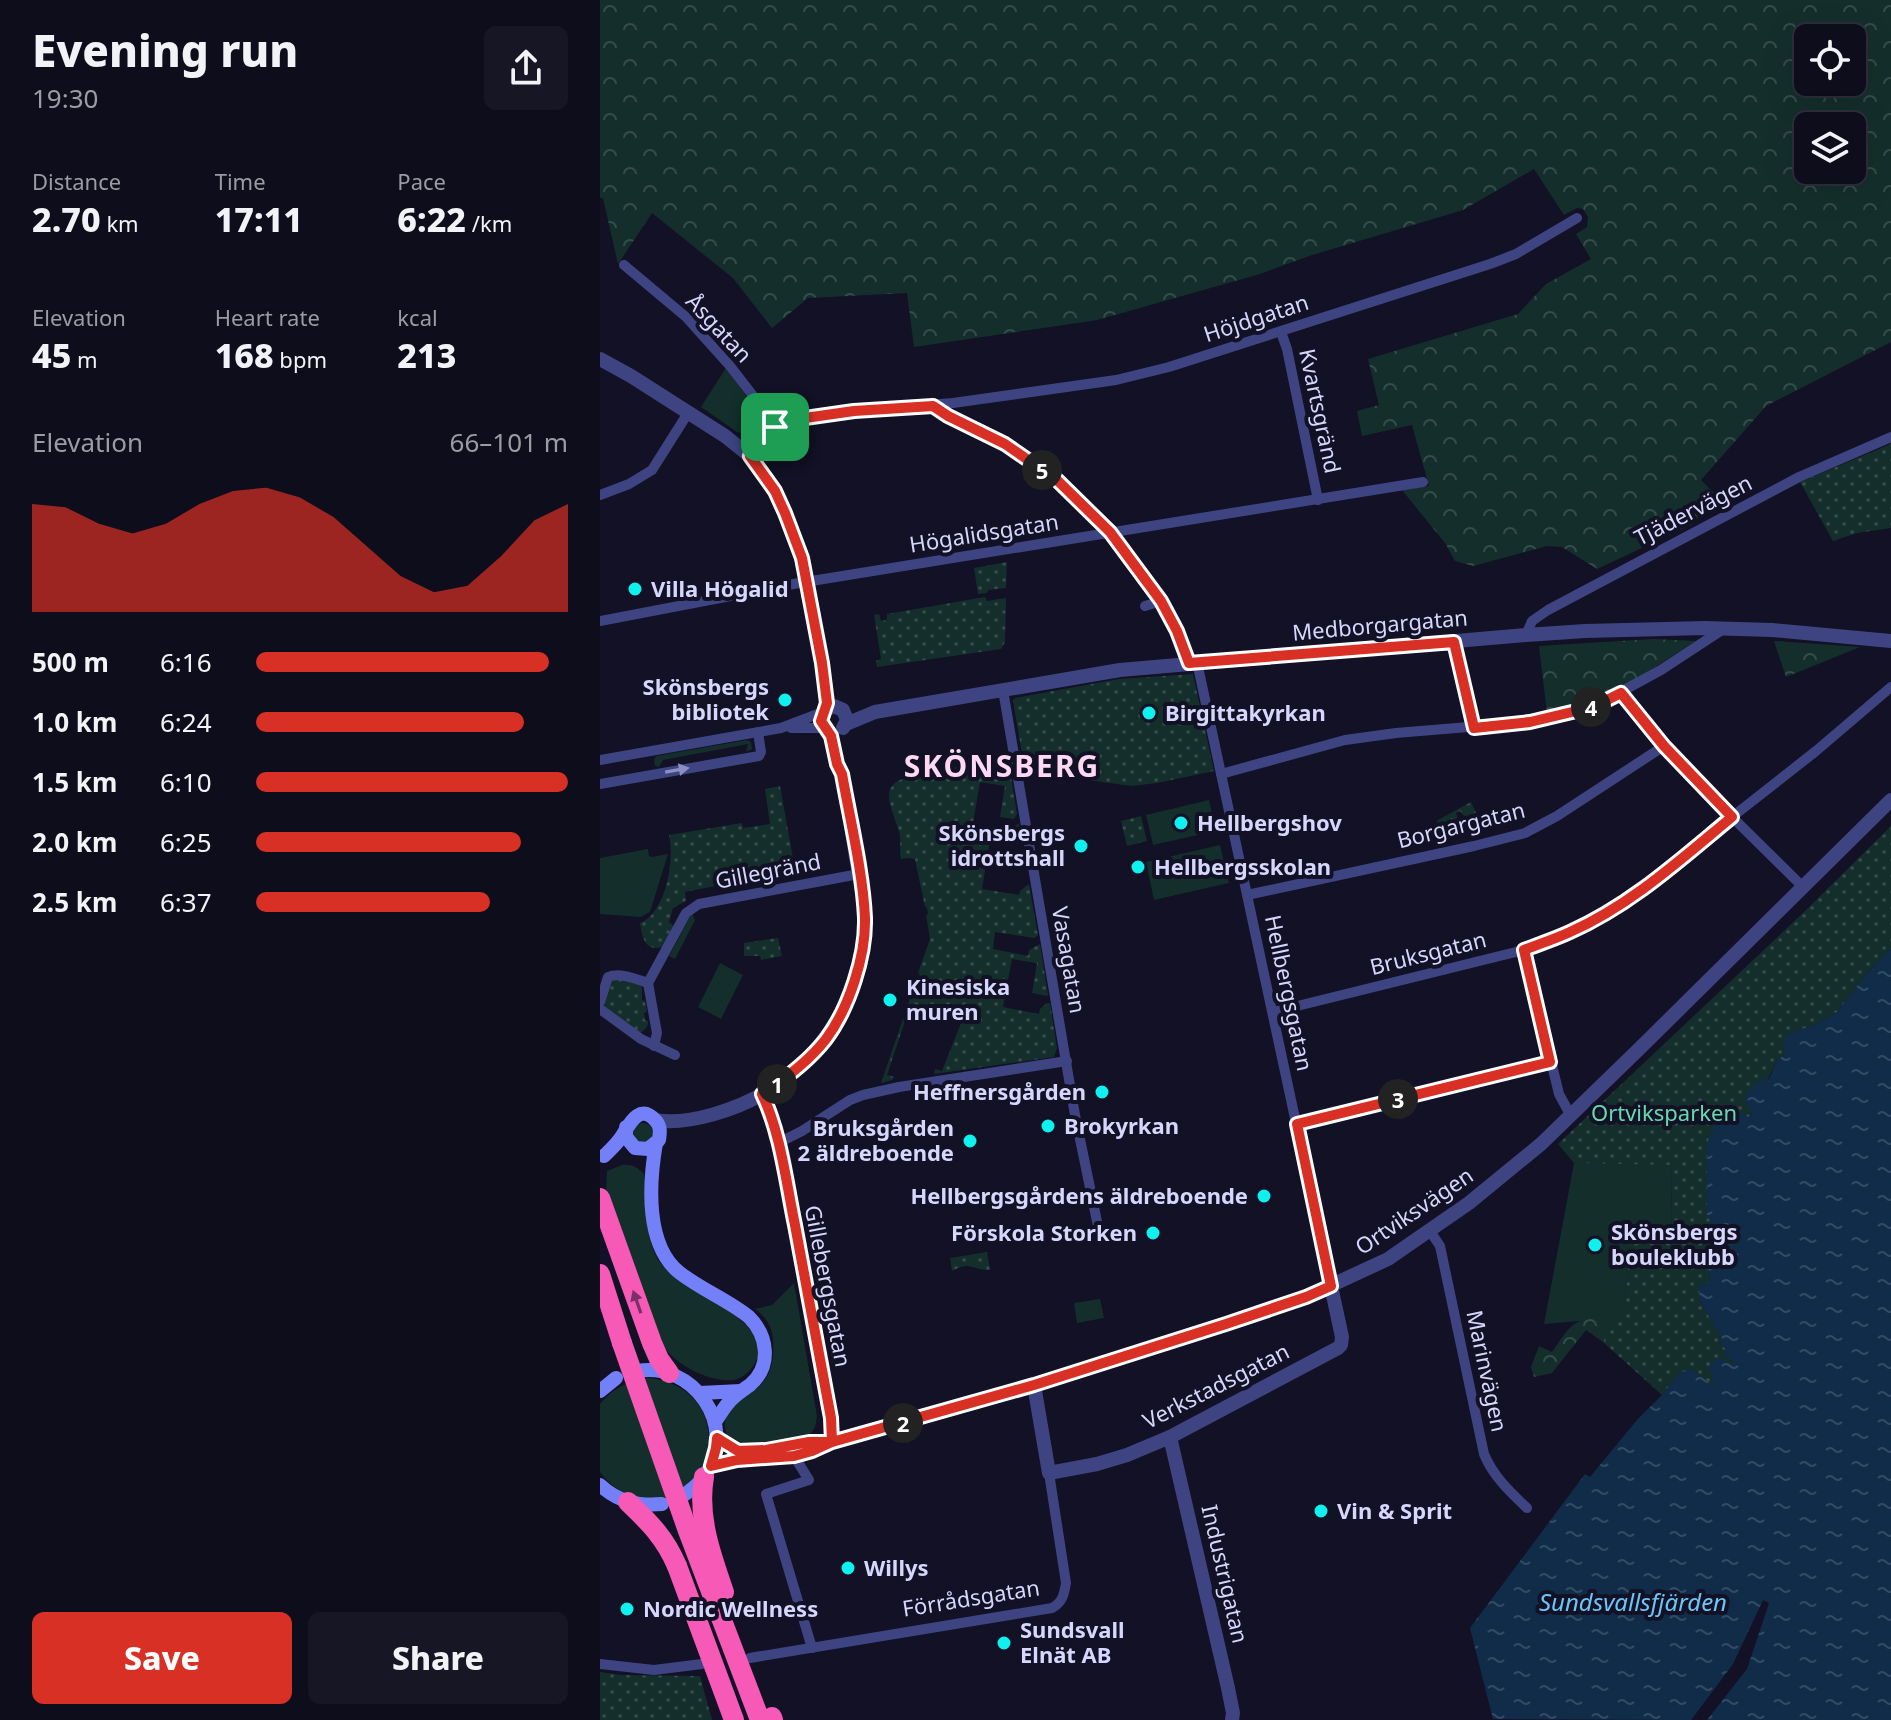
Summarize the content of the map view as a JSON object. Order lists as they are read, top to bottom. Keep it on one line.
{"streets":{"street":["Höjdgatan","Åsgatan","Kvartsgränd","Tjädervägen","Högalidsgatan","Medborgargatan","Borgargatan","Gillegränd","Bruksgatan","Vasagatan","Hellbergsgatan","Ortviksvägen","Gillebergsgatan","Marinvägen","Verkstadsgatan","Industrigatan","Förrådsgatan"]},"crossings":[["Höjdgatan","Kvartsgränd"],["Höjdgatan","Hellbergsgatan"],["Kvartsgränd","Högalidsgatan"],["Tjädervägen","Medborgargatan"],["Högalidsgatan","Hellbergsgatan"],["Medborgargatan","Vasagatan"],["Medborgargatan","Hellbergsgatan"],["Borgargatan","Hellbergsgatan"],["Bruksgatan","Hellbergsgatan"],["Hellbergsgatan","Ortviksvägen"],["Hellbergsgatan","Verkstadsgatan"],["Ortviksvägen","Gillebergsgatan"],["Ortviksvägen","Marinvägen"],["Ortviksvägen","Verkstadsgatan"],["Ortviksvägen","Förrådsgatan"],["Verkstadsgatan","Industrigatan"],["Verkstadsgatan","Förrådsgatan"]],"districts":["SKÖNSBERG"],"water":["Sundsvallsfjärden"],"parks":["Ortviksparken"],"places":["Villa Högalid","Skönsbergs bibliotek","Birgittakyrkan","Hellbergshov","Skönsbergs idrottshall","Hellbergsskolan","Kinesiska muren","Heffnersgården","Brokyrkan","Bruksgården 2 äldreboende","Hellbergsgårdens äldreboende","Förskola Storken","Skönsbergs bouleklubb","Vin & Sprit","Willys","Nordic Wellness","Sundsvall Elnät AB"],"page":{"heading":["Evening run","19:30"],"stats":[["Distance","2.70 km"],["Time","17:11"],["Pace","6:22 /km"],["Elevation","45 m"],["Heart rate","168 bpm"],["kcal","213"]],"chart":["Elevation","66–101 m"],"pins":["5","4","1","3","2"],"list":[{"name":"500 m","note":"6:16"},{"name":"1.0 km","note":"6:24"},{"name":"1.5 km","note":"6:10"},{"name":"2.0 km","note":"6:25"},{"name":"2.5 km","note":"6:37"}],"buttons":["Save","Share"]}}
